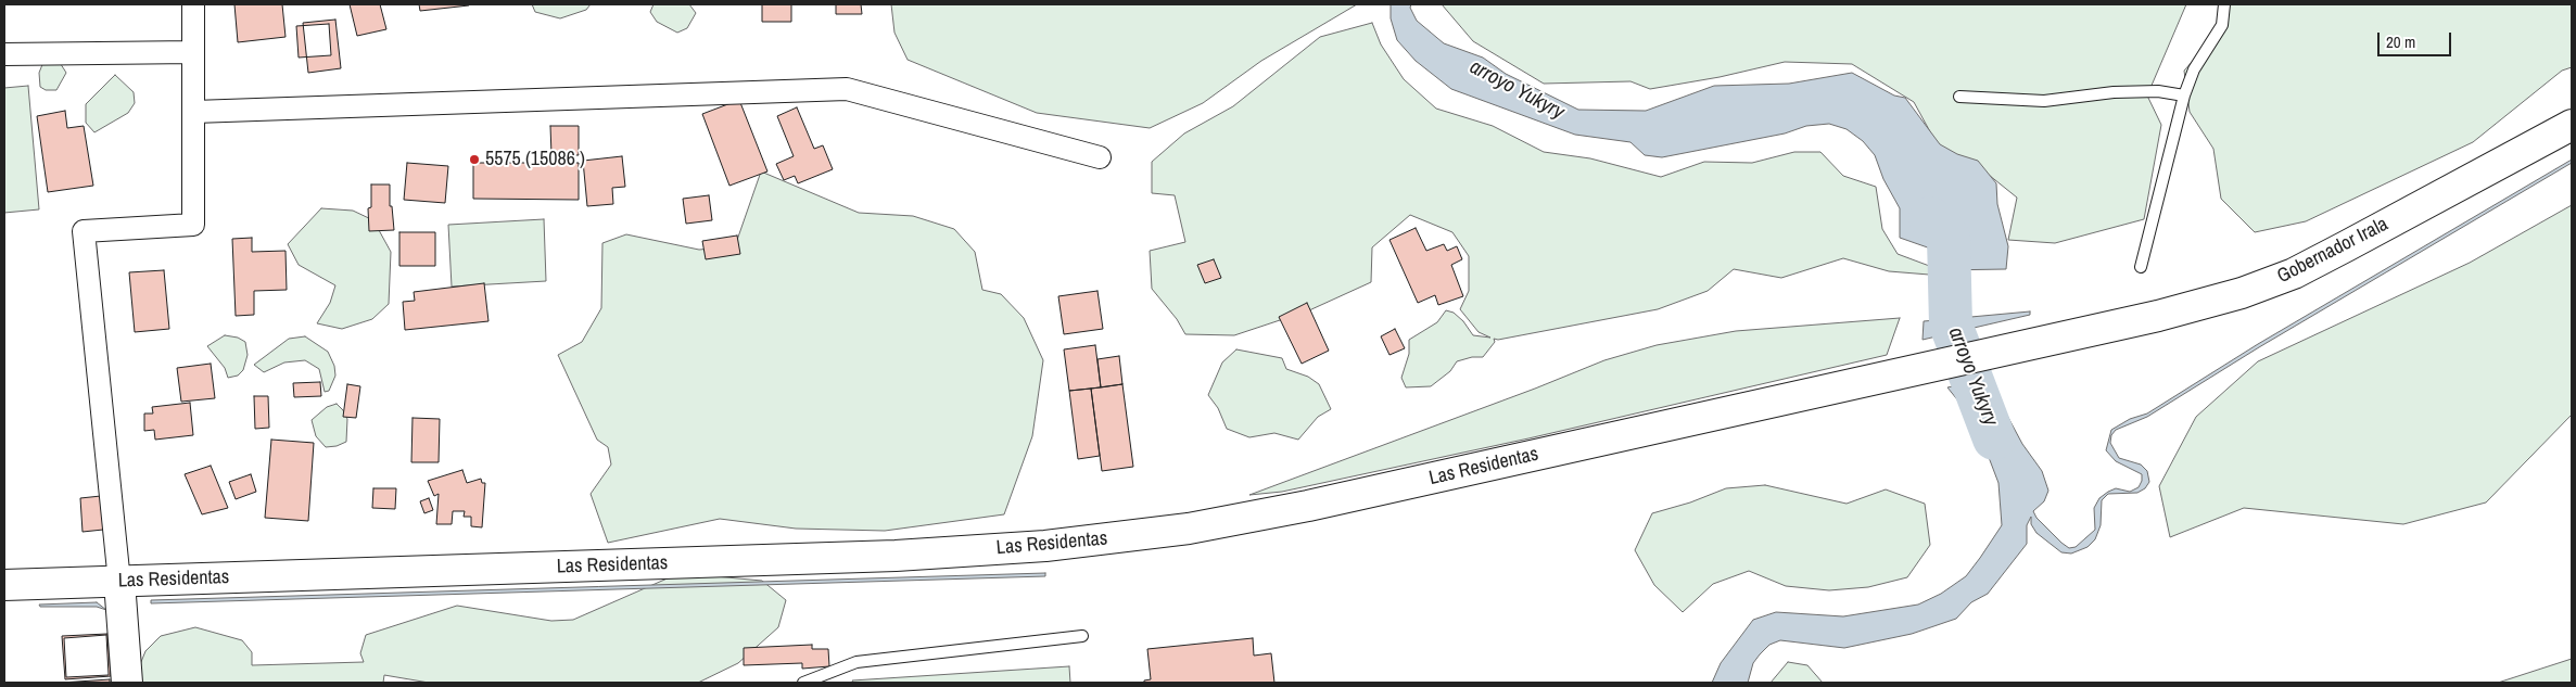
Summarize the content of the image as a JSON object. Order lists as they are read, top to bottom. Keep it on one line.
{"streets":{"main road":["Gobernador Irala","Las Residentas"]},"crossings":[["Gobernador Irala","Las Residentas"]],"water":["arroyo Yukyry"],"places":["5575 (15086 )"],"scale_bar":"20 m"}
